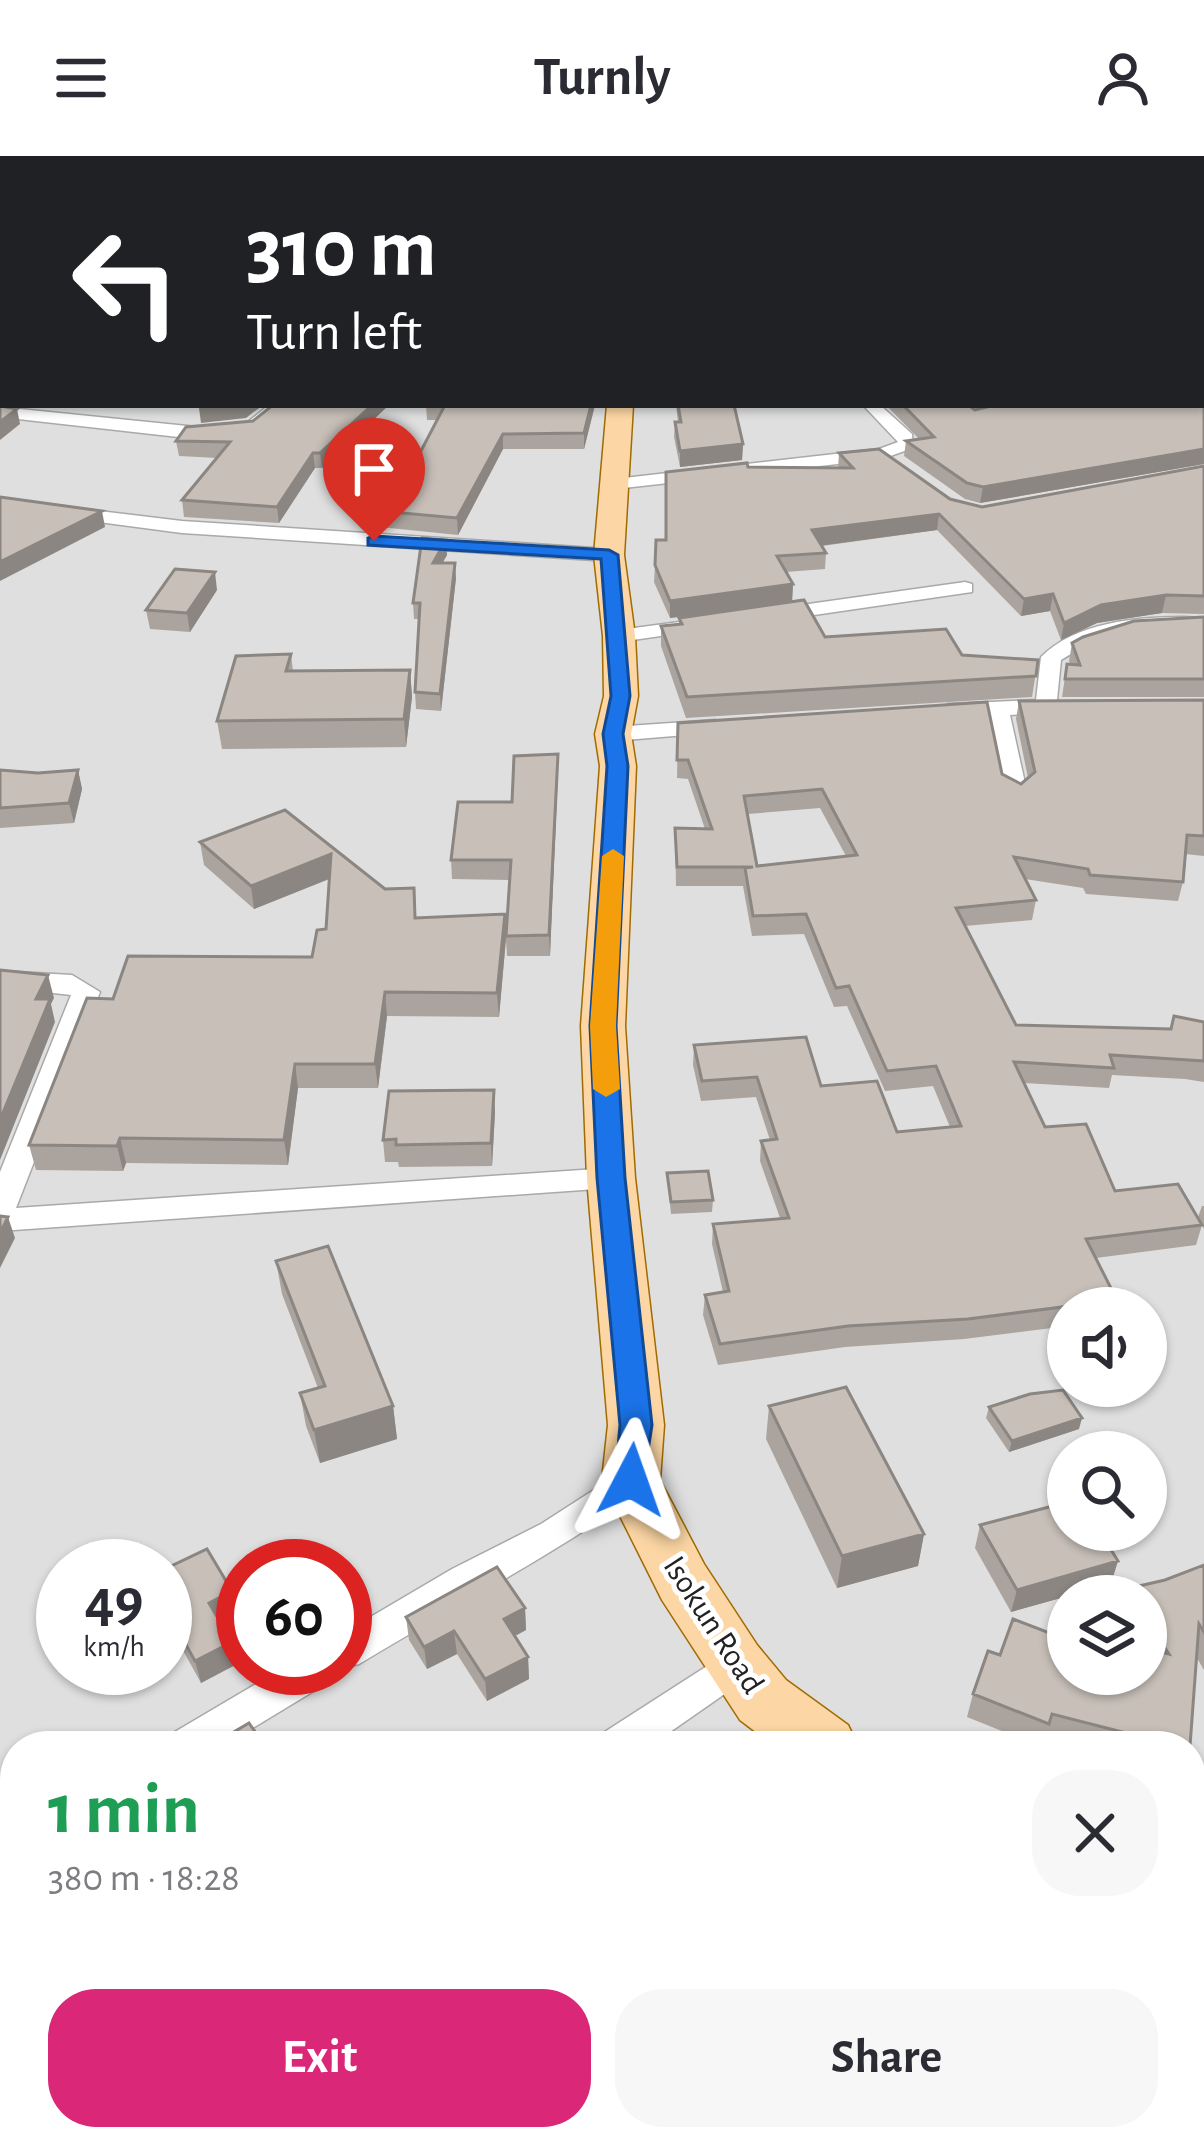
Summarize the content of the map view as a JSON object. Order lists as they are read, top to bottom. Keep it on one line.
{"streets":{"main road":["Isokun Road"]},"page":{"header":"Turnly","turn":["310 m","Turn left"],"speed":"49 km/h","limit":"60","heading":["1 min","380 m · 18:28"],"buttons":["Exit","Share"]}}
